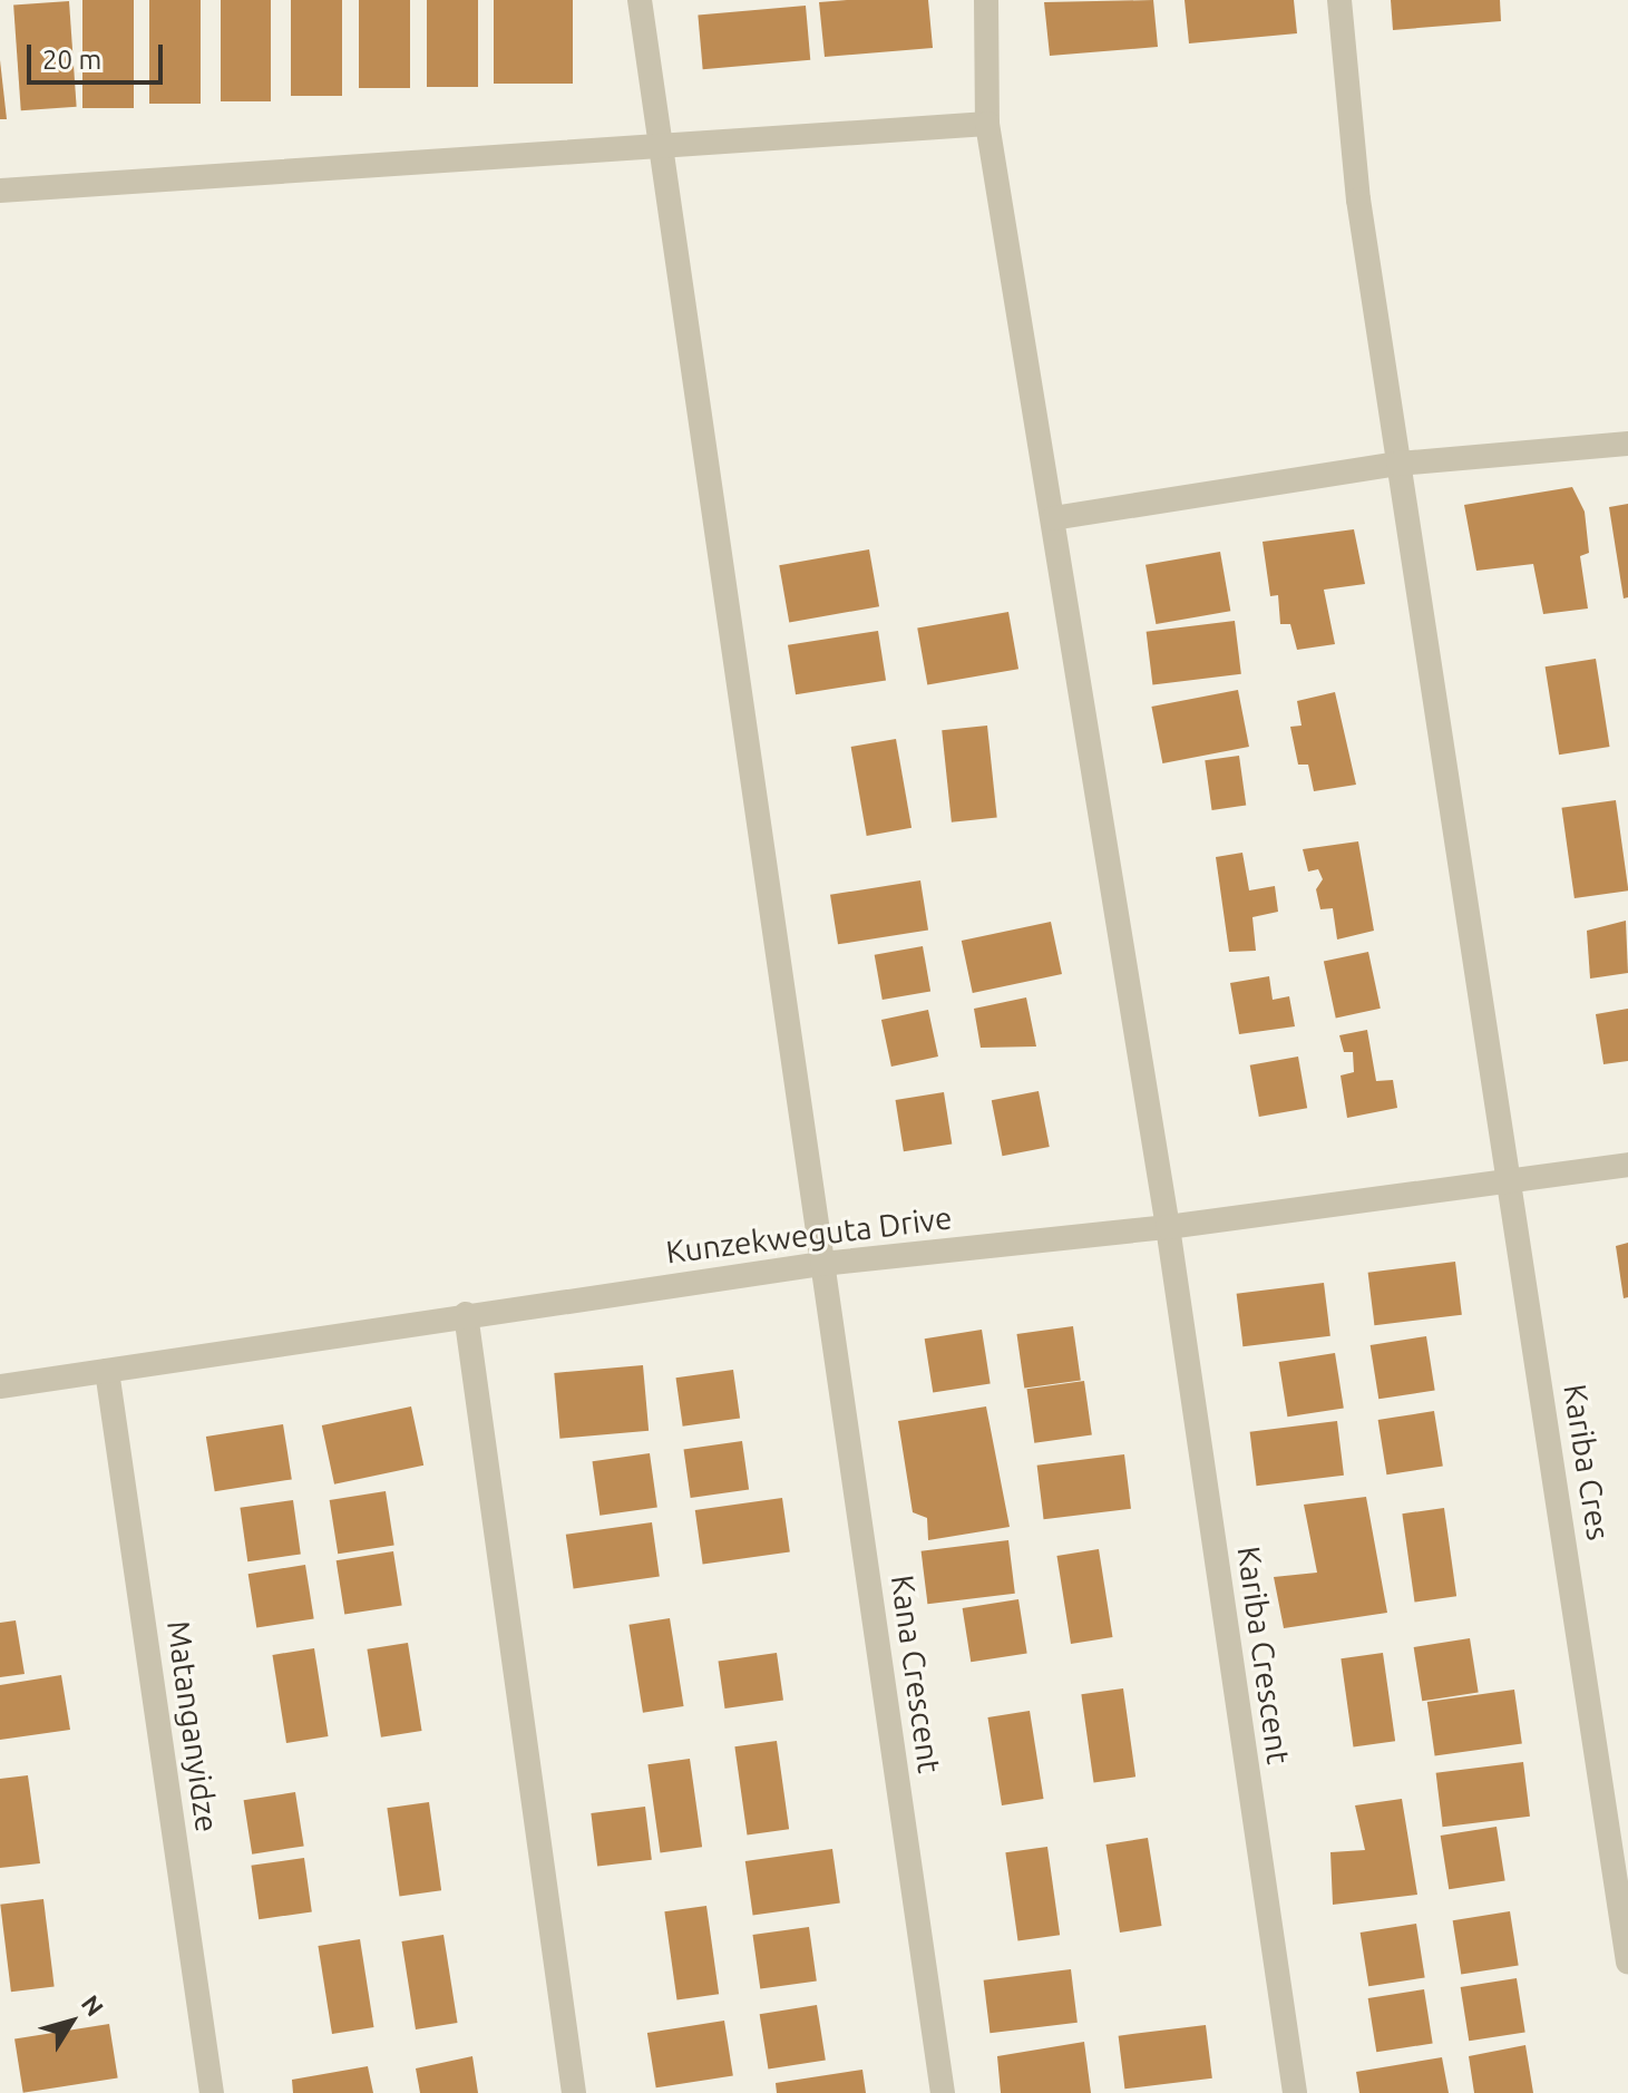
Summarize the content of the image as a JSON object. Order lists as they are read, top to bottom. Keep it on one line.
{"streets":{"street":["Kunzekweguta Drive","Kariba Cres","Kariba Crescent","Kana Crescent","Matanganyidze"]},"crossings":[["Kunzekweguta Drive","Kariba Cres"],["Kunzekweguta Drive","Kariba Crescent"],["Kunzekweguta Drive","Kana Crescent"],["Kunzekweguta Drive","Matanganyidze"]],"scale_bar":"20 m","north":"top right"}
